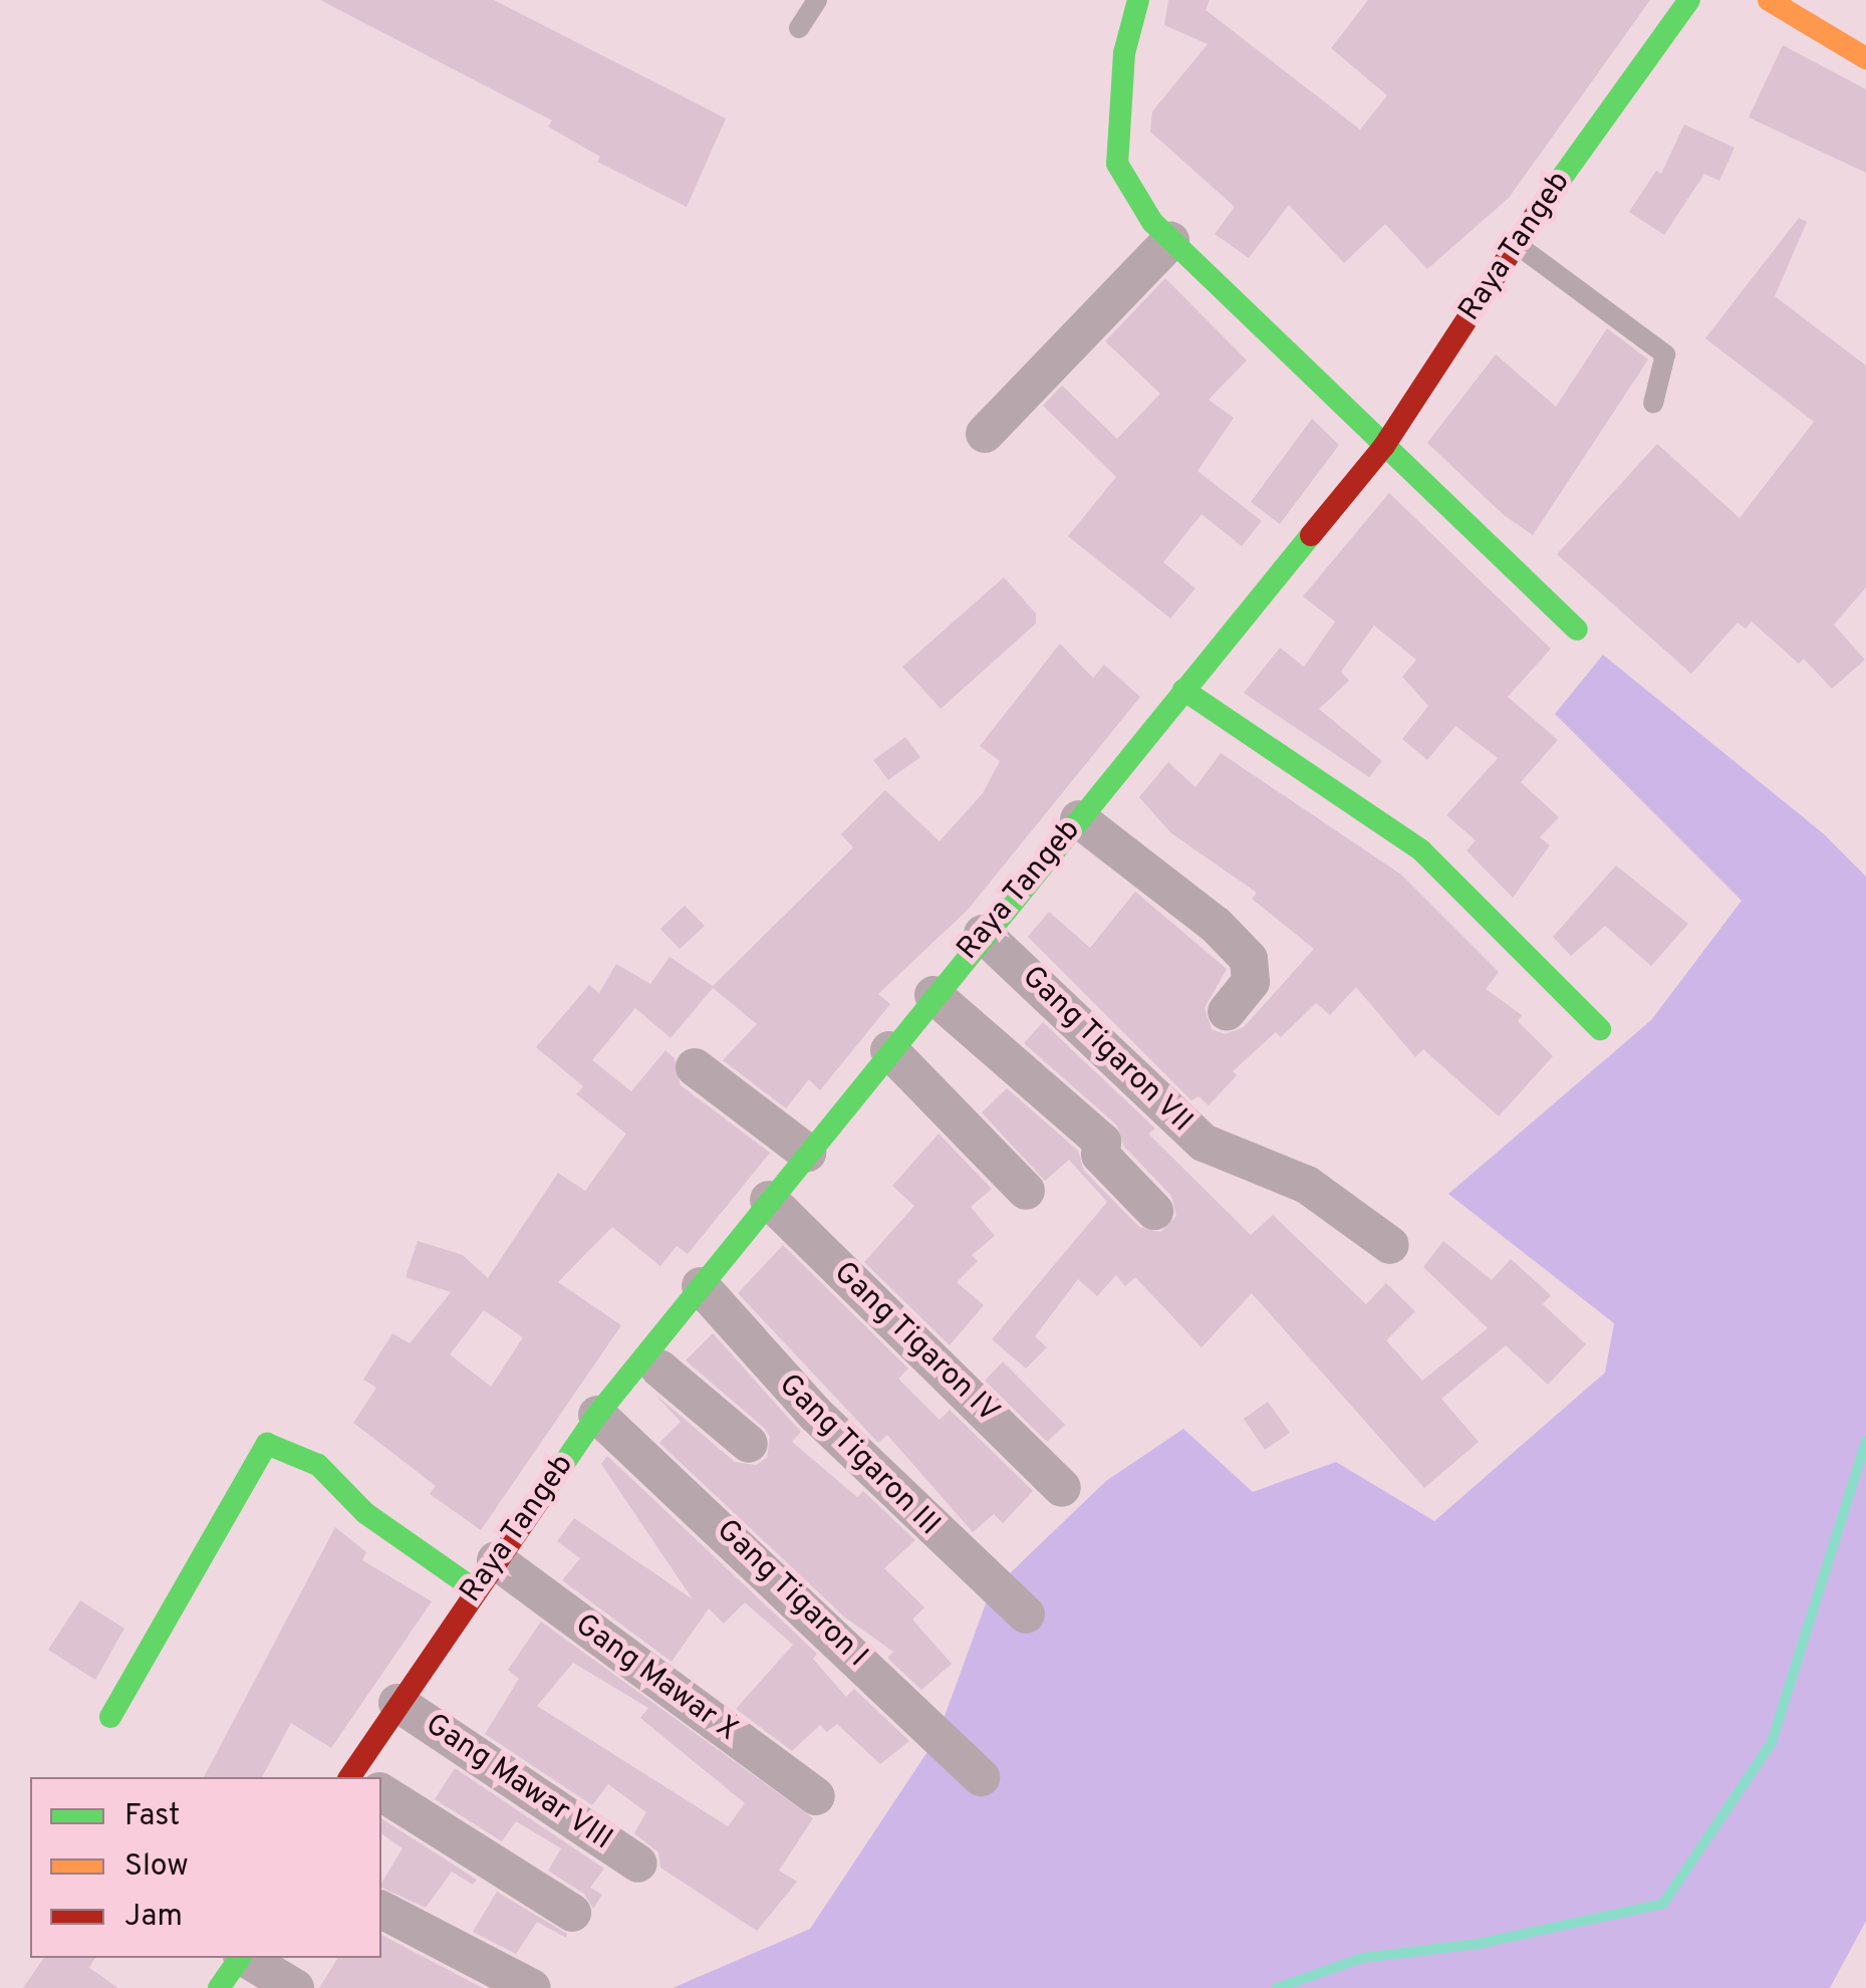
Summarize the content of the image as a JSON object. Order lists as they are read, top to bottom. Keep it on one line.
{"streets":{"street":["Raya Tangeb","Gang Tigaron VII","Gang Tigaron IV","Gang Tigaron III","Gang Tigaron I","Gang Mawar X","Gang Mawar VIII"]},"crossings":[["Raya Tangeb","Gang Tigaron VII"],["Raya Tangeb","Gang Tigaron IV"],["Raya Tangeb","Gang Tigaron III"],["Raya Tangeb","Gang Tigaron I"],["Raya Tangeb","Gang Mawar X"],["Raya Tangeb","Gang Mawar VIII"]],"legend":["Fast","Slow","Jam"]}
